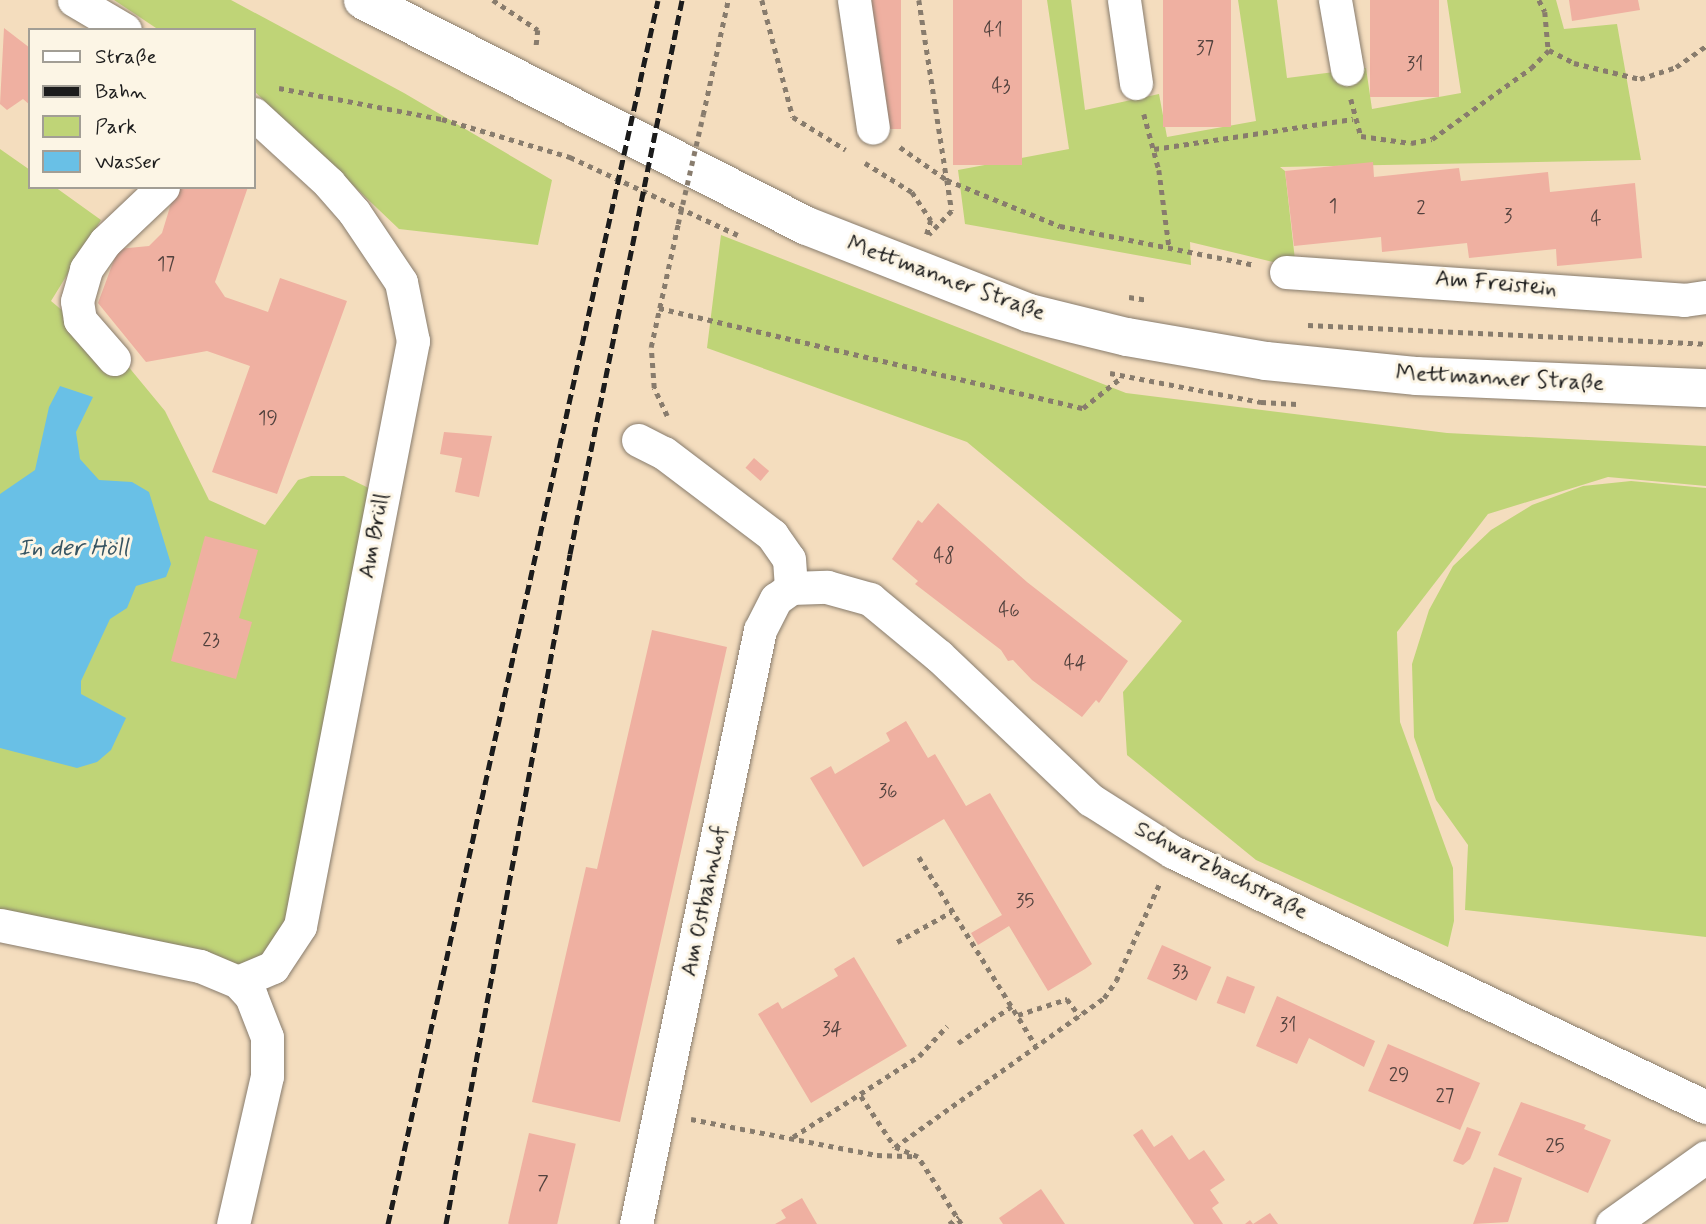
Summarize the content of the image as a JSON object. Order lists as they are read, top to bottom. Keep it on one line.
{"streets":{"main road":["Mettmanner Straße"],"street":["Am Freistein","Am Brüll","Schwarzbachstraße","Am Ostbahnhof"]},"crossings":[["Schwarzbachstraße","Am Ostbahnhof"]],"water":["In der Höll"],"house_numbers":["41","37","31","43","1","2","3","4","17","19","48","46","23","44","36","35","33","31","34","29","27","25","7"],"legend":["Straße","Bahn","Park","Wasser"]}
